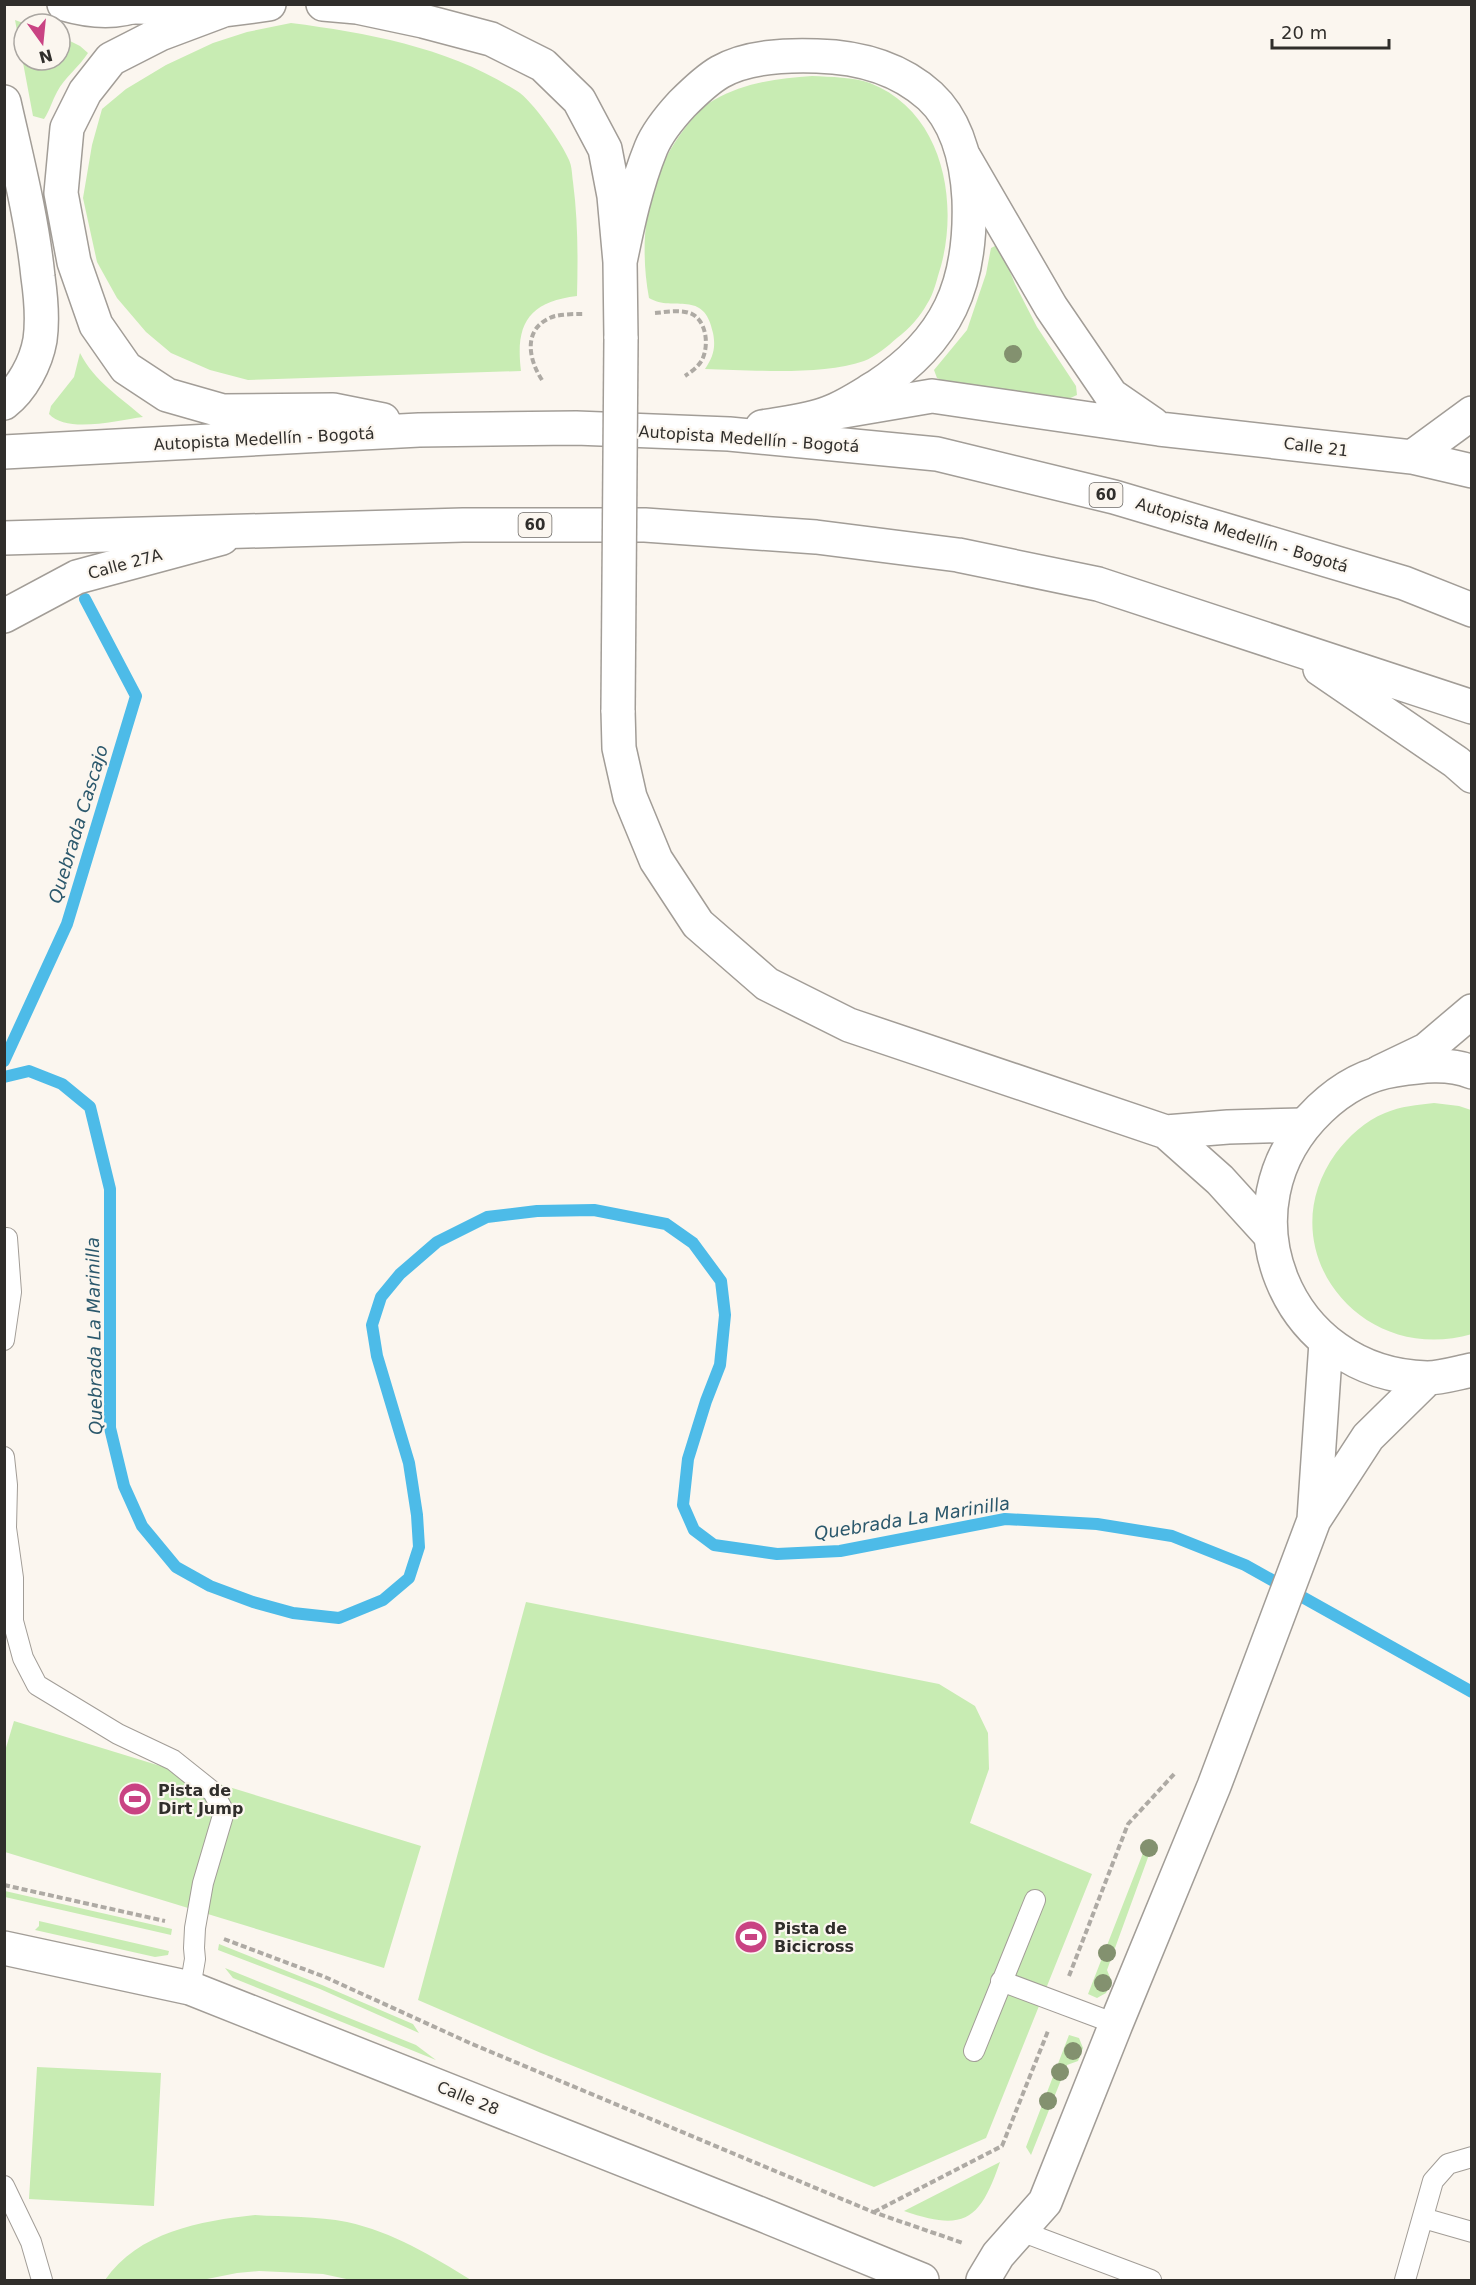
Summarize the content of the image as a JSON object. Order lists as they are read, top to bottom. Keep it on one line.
{"streets":{"main road":["Autopista Medellín - Bogotá","Calle 21","60","Calle 27A","Calle 28"]},"crossings":[["Autopista Medellín - Bogotá","Calle 21"],["60","Calle 27A"]],"water":["Quebrada Cascajo","Quebrada La Marinilla"],"places":{"sports":["Pista de Dirt Jump","Pista de Bicicross"]},"scale_bar":"20 m","north":"bottom"}
